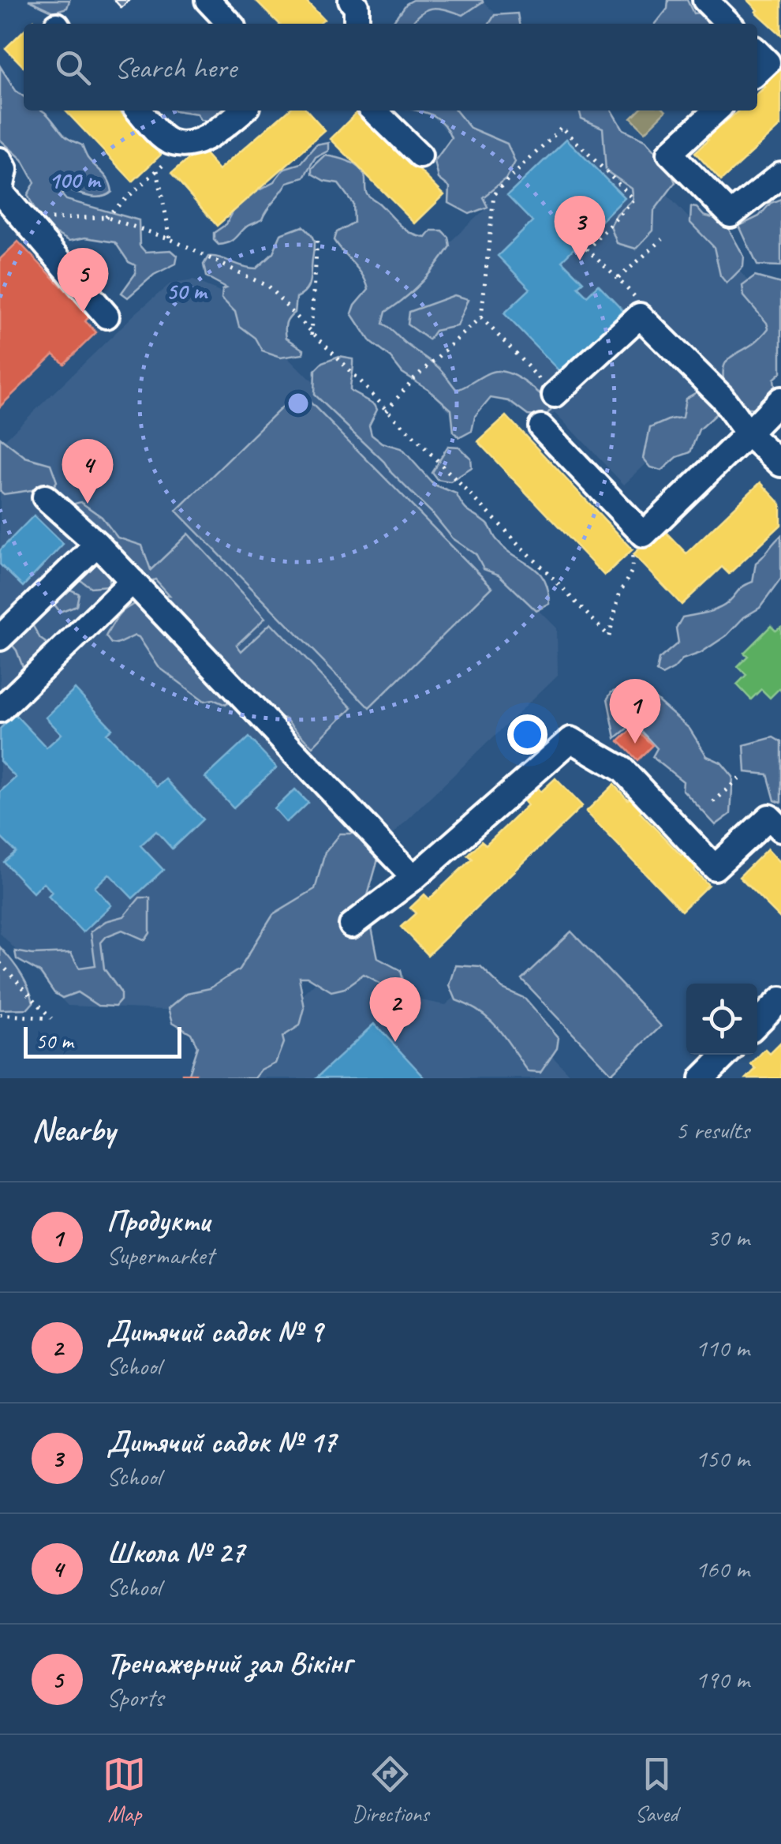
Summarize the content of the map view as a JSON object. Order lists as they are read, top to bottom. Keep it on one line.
{"scale_bar":"50 m","page":{"search":"Search here","pins":["3","5","4","1","2"],"scale":"50 m","heading":["Nearby","5 results"],"list":[{"mark":"1","name":"Продукти","note":"Supermarket","value":"30 m"},{"mark":"2","name":"Дитячий садок № 9","note":"School","value":"110 m"},{"mark":"3","name":"Дитячий садок № 17","note":"School","value":"150 m"},{"mark":"4","name":"Школа № 27","note":"School","value":"160 m"},{"mark":"5","name":"Тренажерний зал Вікінг","note":"Sports","value":"190 m"}],"nav":["Map","Directions","Saved"]},"rings":["100 m","50 m"]}
